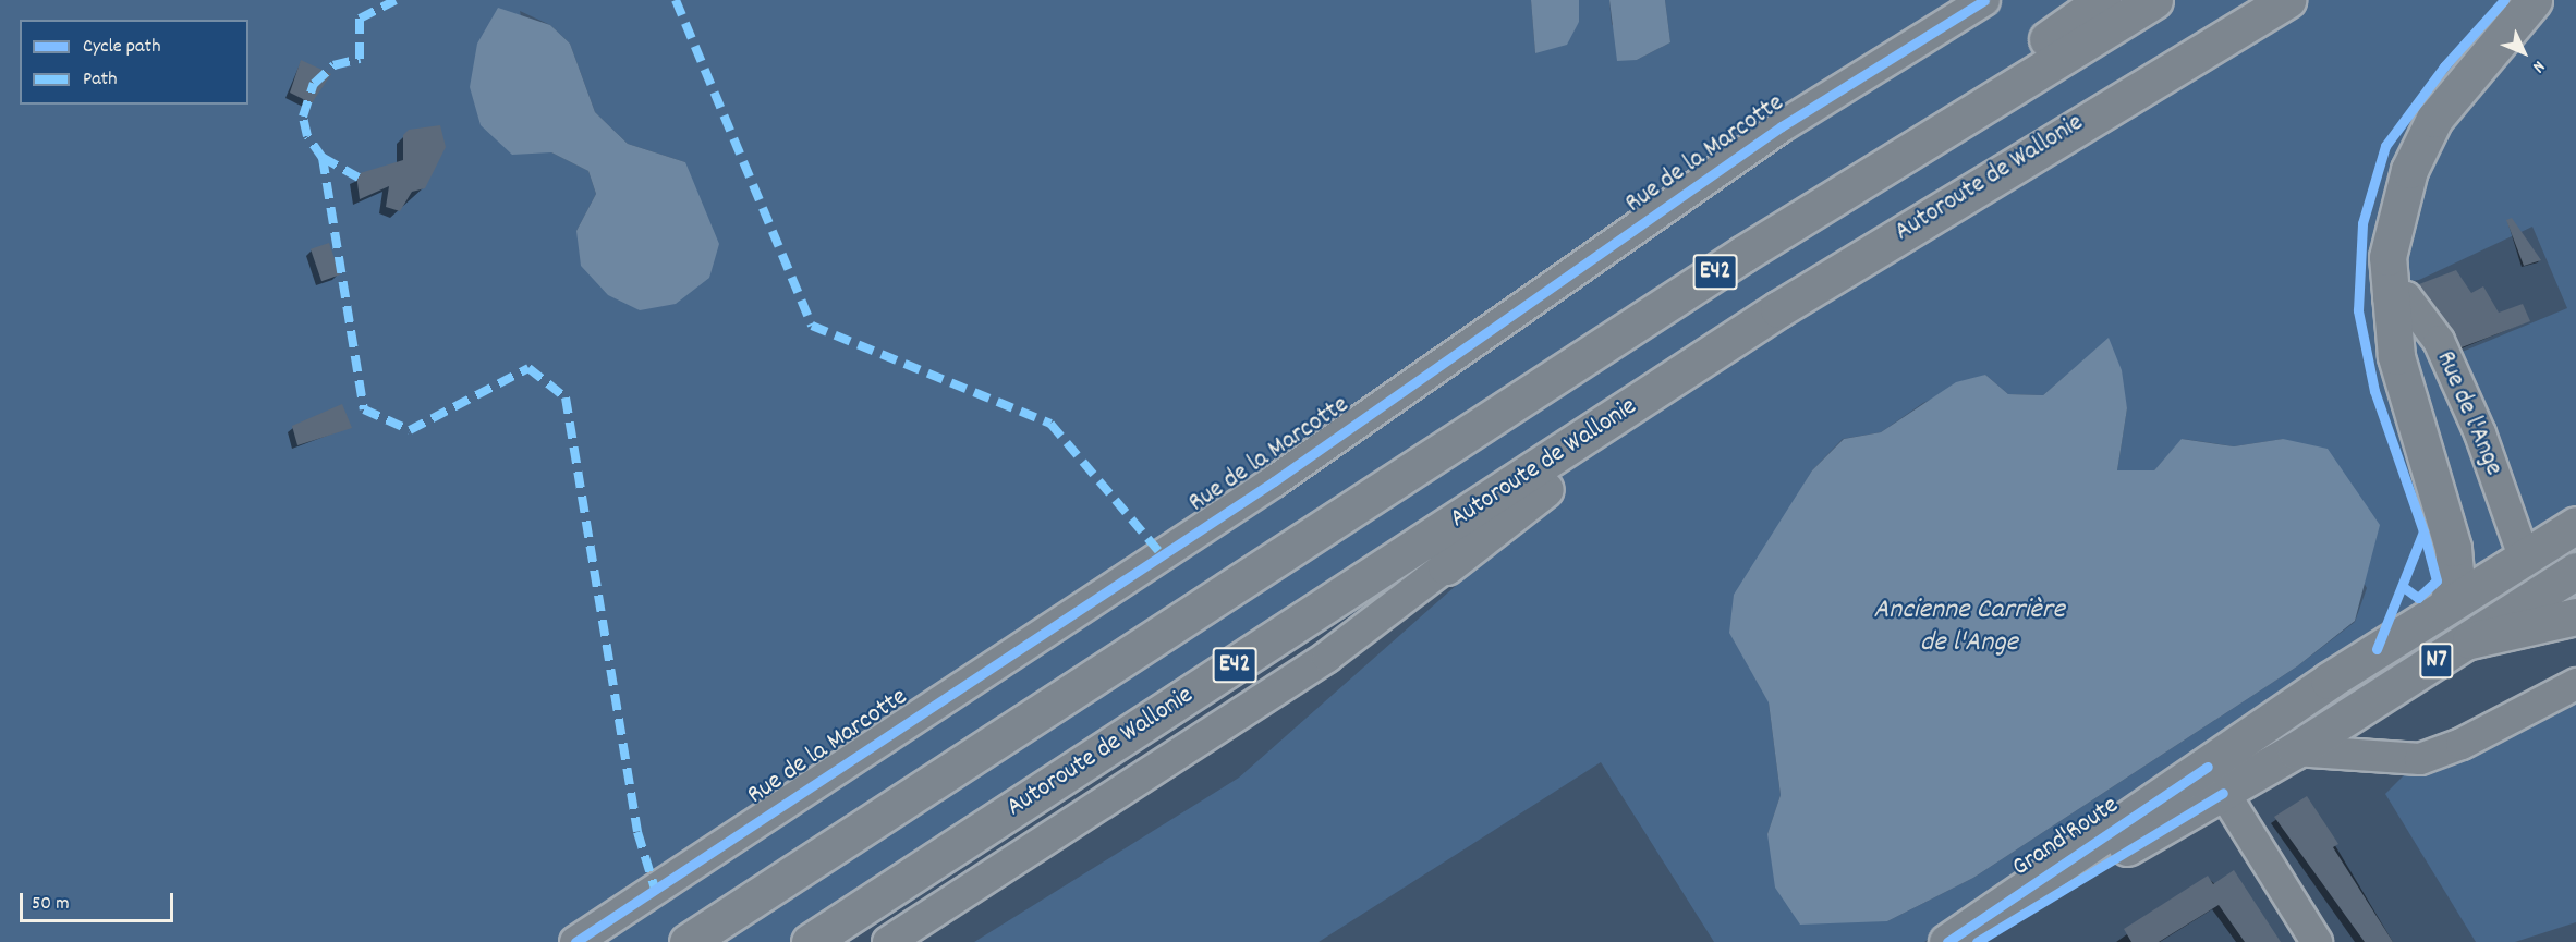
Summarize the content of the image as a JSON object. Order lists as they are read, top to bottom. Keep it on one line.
{"streets":{"main road":["Autoroute de Wallonie","E42","N7","Grand'Route"],"street":["Rue de la Marcotte","Rue de l'Ange"]},"crossings":[["Rue de l'Ange","Grand'Route"]],"water":["Ancienne Carrière de l'Ange"],"legend":["Cycle path","Path"],"scale_bar":"50 m","north":"bottom right"}
